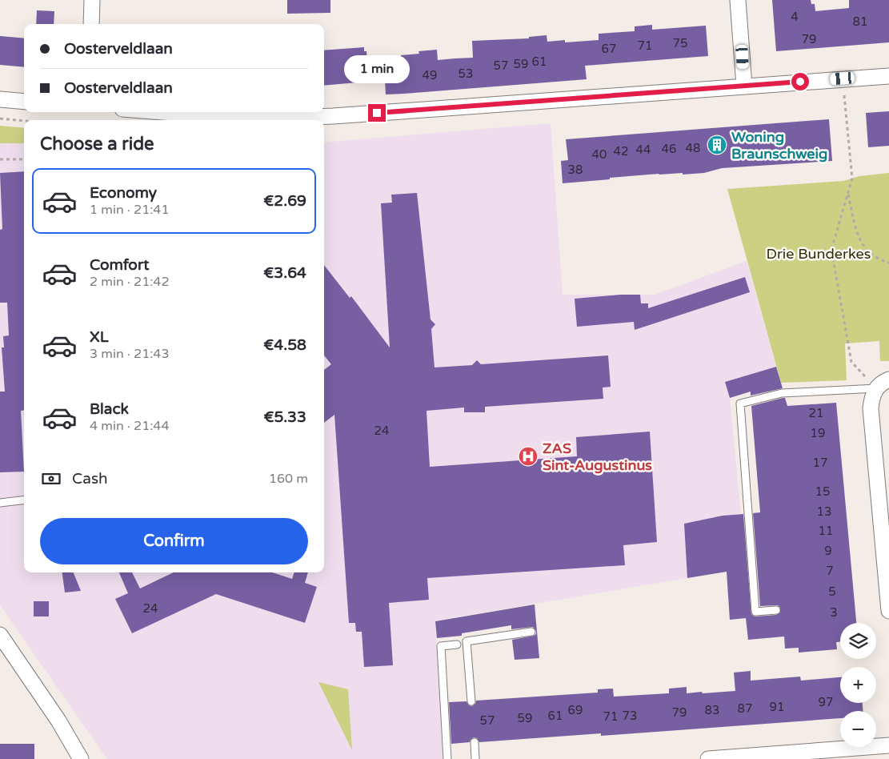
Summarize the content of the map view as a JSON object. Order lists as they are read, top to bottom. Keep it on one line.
{"parks":["Drie Bunderkes"],"places":{"building":["Woning Braunschweig"],"hospital":["ZAS Sint-Augustinus"]},"house_numbers":["4","81","79","75","71","67","61","59","57","53","49","48","46","44","42","40","38","21","24","19","17","15","13","11","9","7","5","24","3","97","91","87","69","83","79","61","73","71","59","57"],"page":{"banner":["Oosterveldlaan","Oosterveldlaan"],"bubble":"1 min","heading":"Choose a ride","list":[{"name":"Economy","note":"1 min · 21:41","value":"€2.69"},{"name":"Comfort","note":"2 min · 21:42","value":"€3.64"},{"name":"XL","note":"3 min · 21:43","value":"€4.58"},{"name":"Black","note":"4 min · 21:44","value":"€5.33"}],"pay":["Cash","160 m"],"buttons":"Confirm","map_buttons":["+","−"]}}
